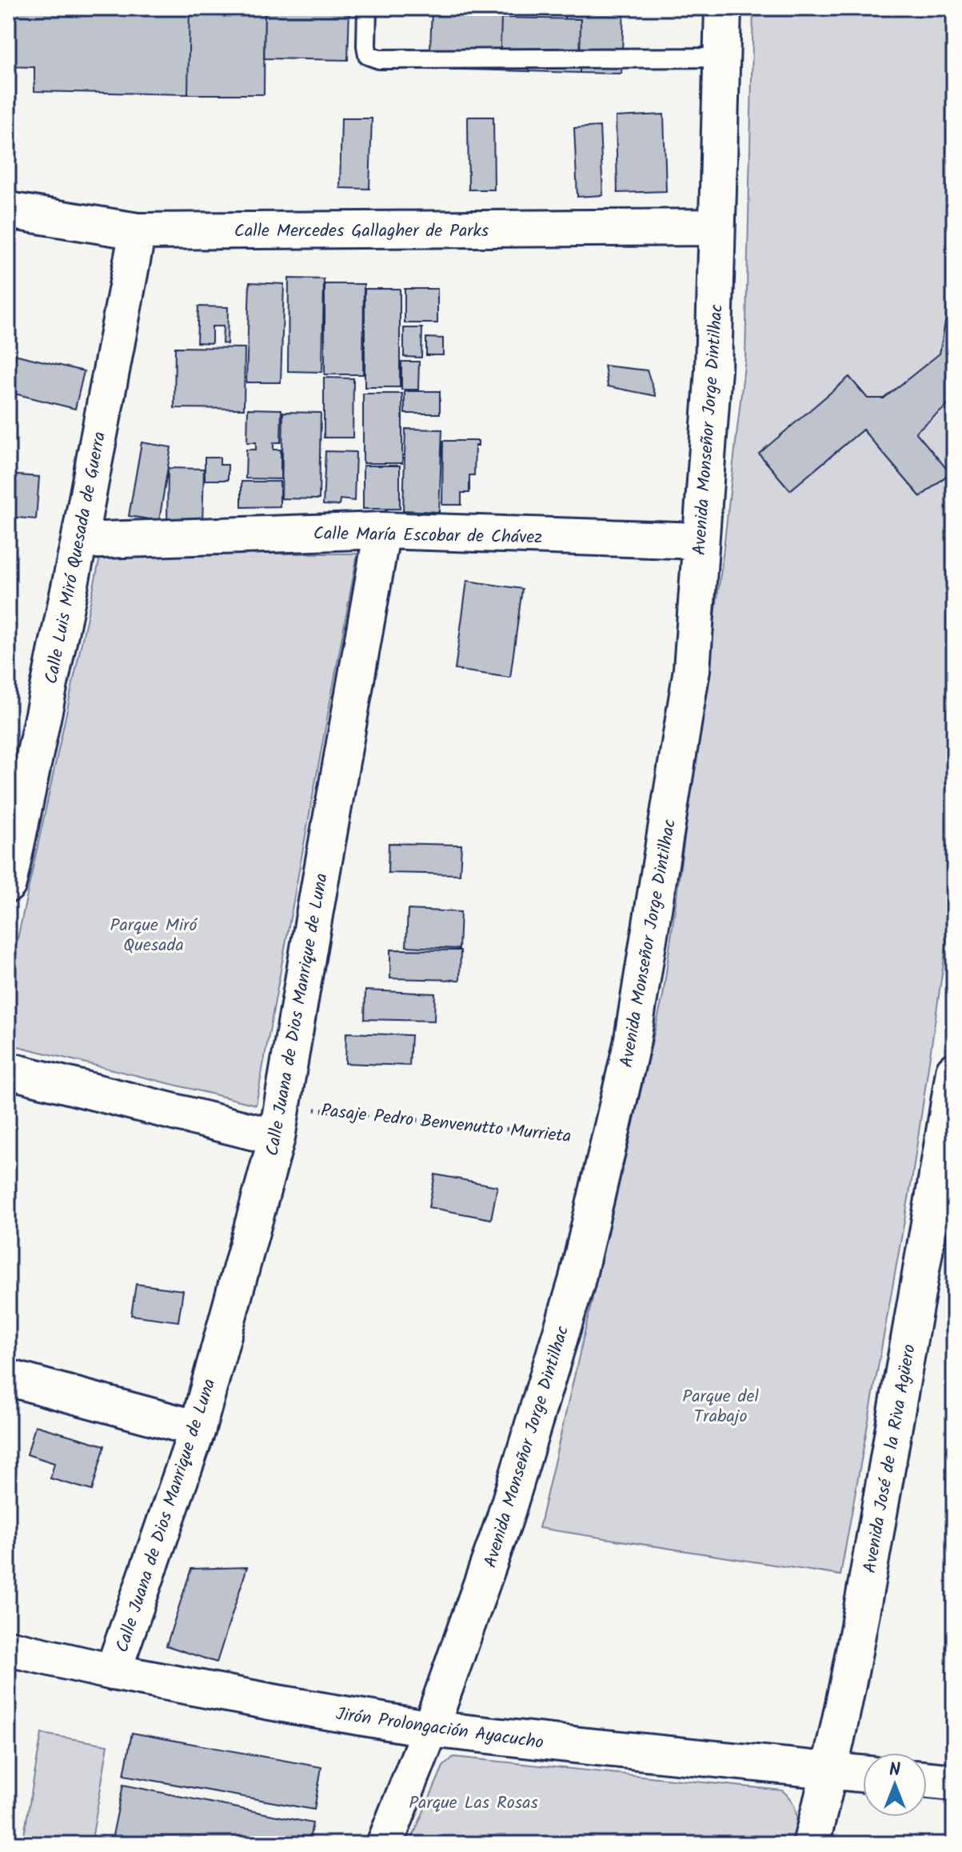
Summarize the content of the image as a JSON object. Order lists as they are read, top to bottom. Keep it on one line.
{"streets":{"street":["Calle Mercedes Gallagher de Parks","Avenida Monseñor Jorge Dintilhac","Calle María Escobar de Chávez","Calle Luis Miró Quesada de Guerra","Calle Juana de Dios Manrique de Luna","Avenida José de la Riva Agüero","Jirón Prolongación Ayacucho"],"path":["Pasaje Pedro Benvenutto Murrieta"]},"crossings":[["Calle Mercedes Gallagher de Parks","Avenida Monseñor Jorge Dintilhac"],["Calle Mercedes Gallagher de Parks","Calle Luis Miró Quesada de Guerra"],["Avenida Monseñor Jorge Dintilhac","Calle María Escobar de Chávez"],["Avenida Monseñor Jorge Dintilhac","Pasaje Pedro Benvenutto Murrieta"],["Avenida Monseñor Jorge Dintilhac","Jirón Prolongación Ayacucho"],["Calle María Escobar de Chávez","Calle Luis Miró Quesada de Guerra"],["Calle María Escobar de Chávez","Calle Juana de Dios Manrique de Luna"],["Calle Juana de Dios Manrique de Luna","Pasaje Pedro Benvenutto Murrieta"],["Calle Juana de Dios Manrique de Luna","Jirón Prolongación Ayacucho"],["Avenida José de la Riva Agüero","Jirón Prolongación Ayacucho"]],"parks":["Parque Miró Quesada","Parque del Trabajo","Parque Las Rosas"],"north":"top"}
